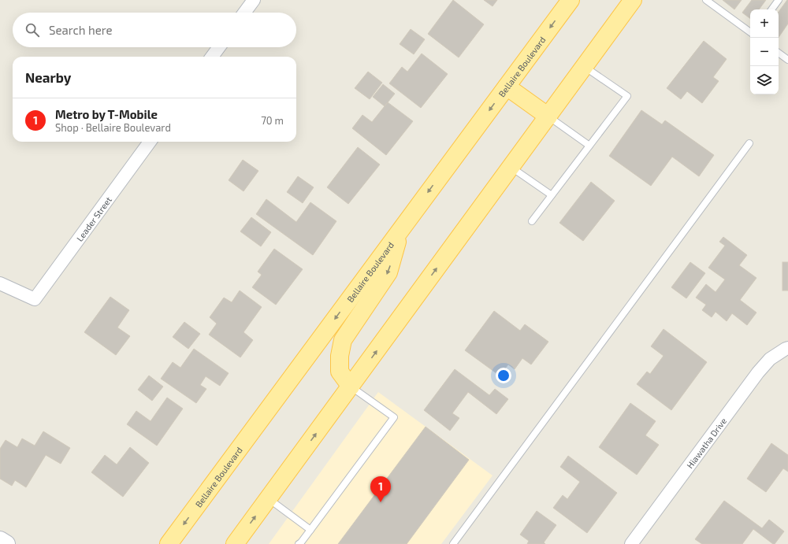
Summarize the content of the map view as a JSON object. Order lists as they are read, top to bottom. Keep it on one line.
{"streets":{"main road":["Bellaire Boulevard"],"street":["Leader Street","Hiawatha Drive"]},"page":{"map_buttons":["+","−"],"search":"Search here","heading":"Nearby","list":[{"mark":"1","name":"Metro by T-Mobile","note":"Shop · Bellaire Boulevard","value":"70 m"}],"pins":"1"}}
